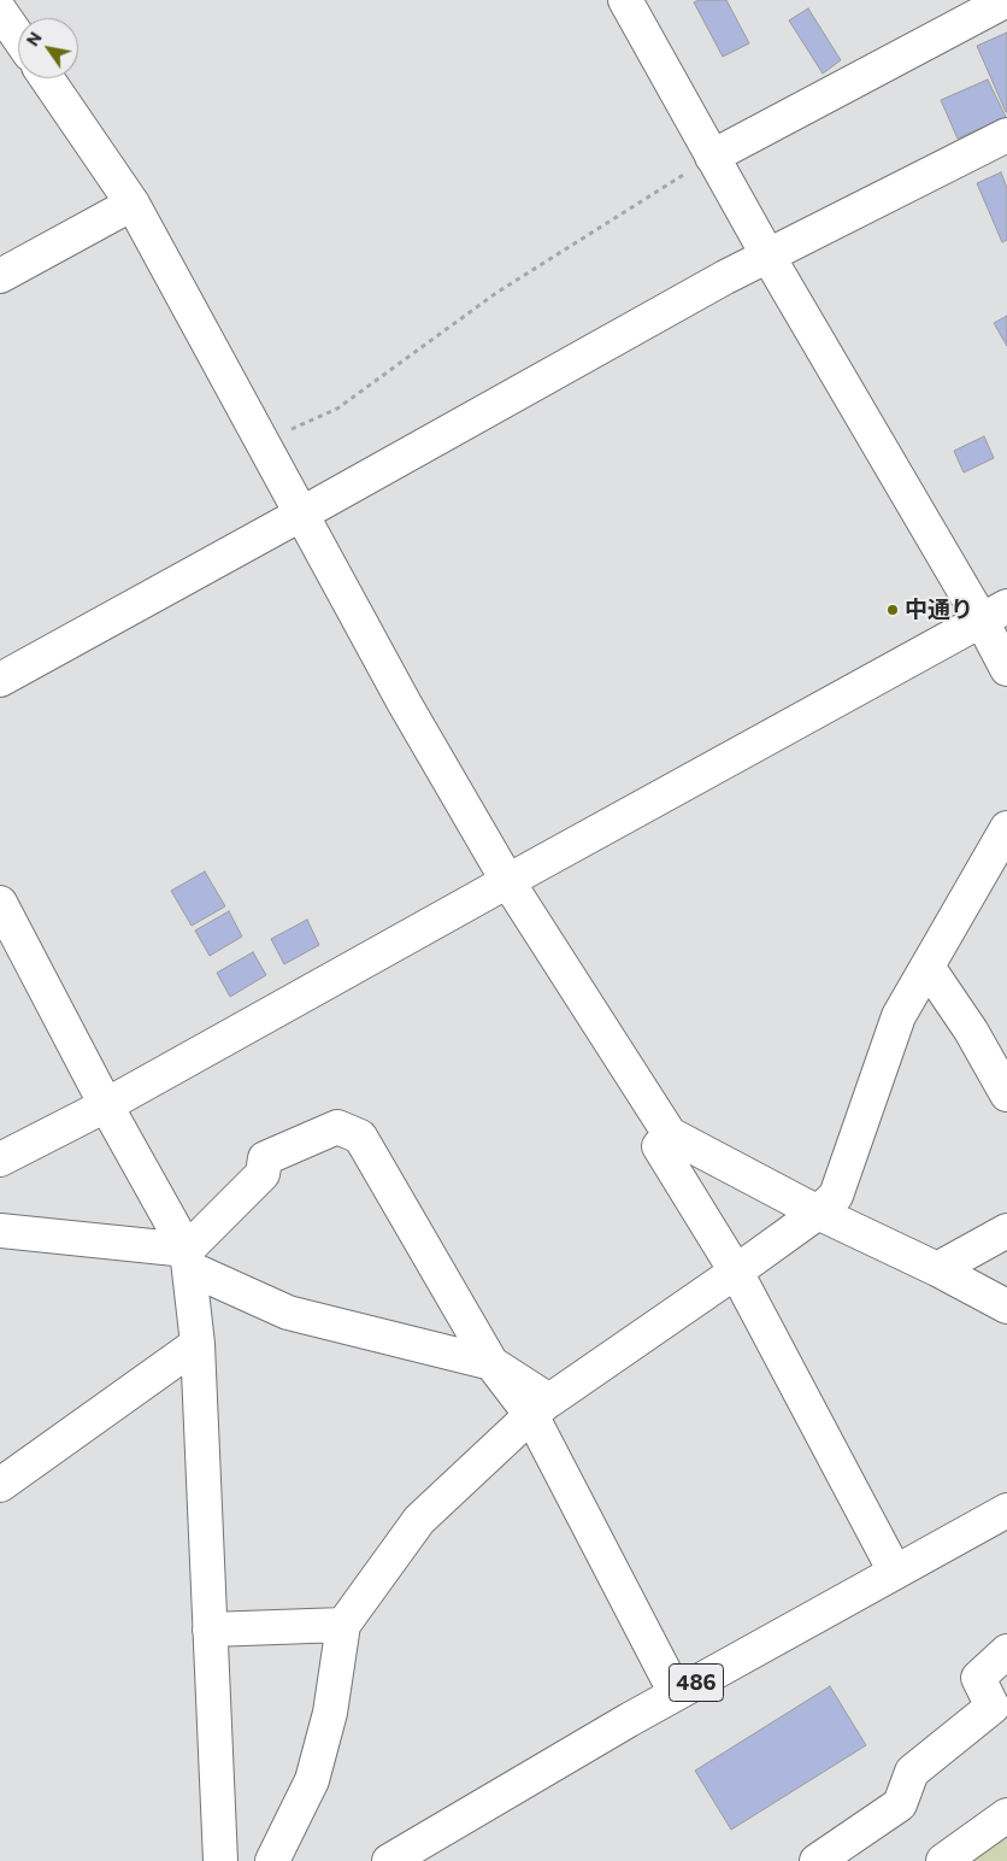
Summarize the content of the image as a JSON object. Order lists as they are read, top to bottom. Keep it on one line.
{"streets":{"main road":["486"]},"places":["中通り"],"north":"top left"}
